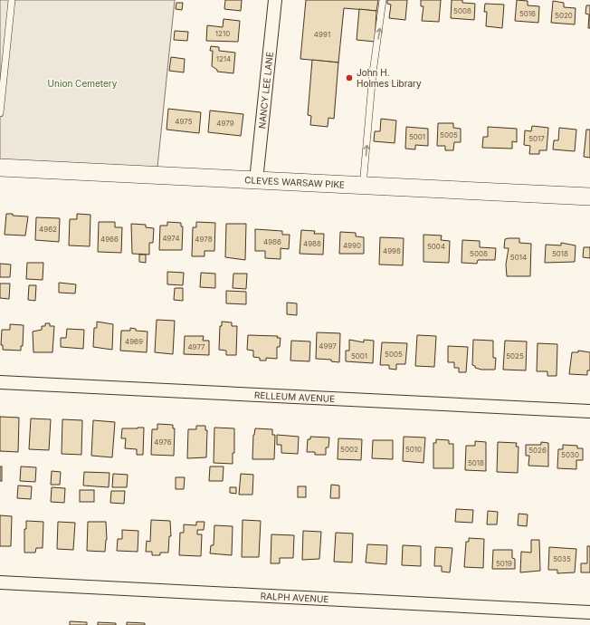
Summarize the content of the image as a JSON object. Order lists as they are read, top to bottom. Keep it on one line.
{"streets":{"street":["NANCY LEE LANE","CLEVES WARSAW PIKE","RELLEUM AVENUE","RALPH AVENUE"]},"crossings":[["NANCY LEE LANE","CLEVES WARSAW PIKE"]],"parks":["Union Cemetery"],"places":["John H. Holmes Library"],"house_numbers":["5008","5016","5020","1210","4991","1214","4975","4979","5005","5001","5017","4962","4974","4966","4978","4986","4988","4990","5004","4998","5008","5018","5014","4969","4997","4977","5005","5001","5025","4976","5002","5010","5026","5030","5018","5035","5019"]}
